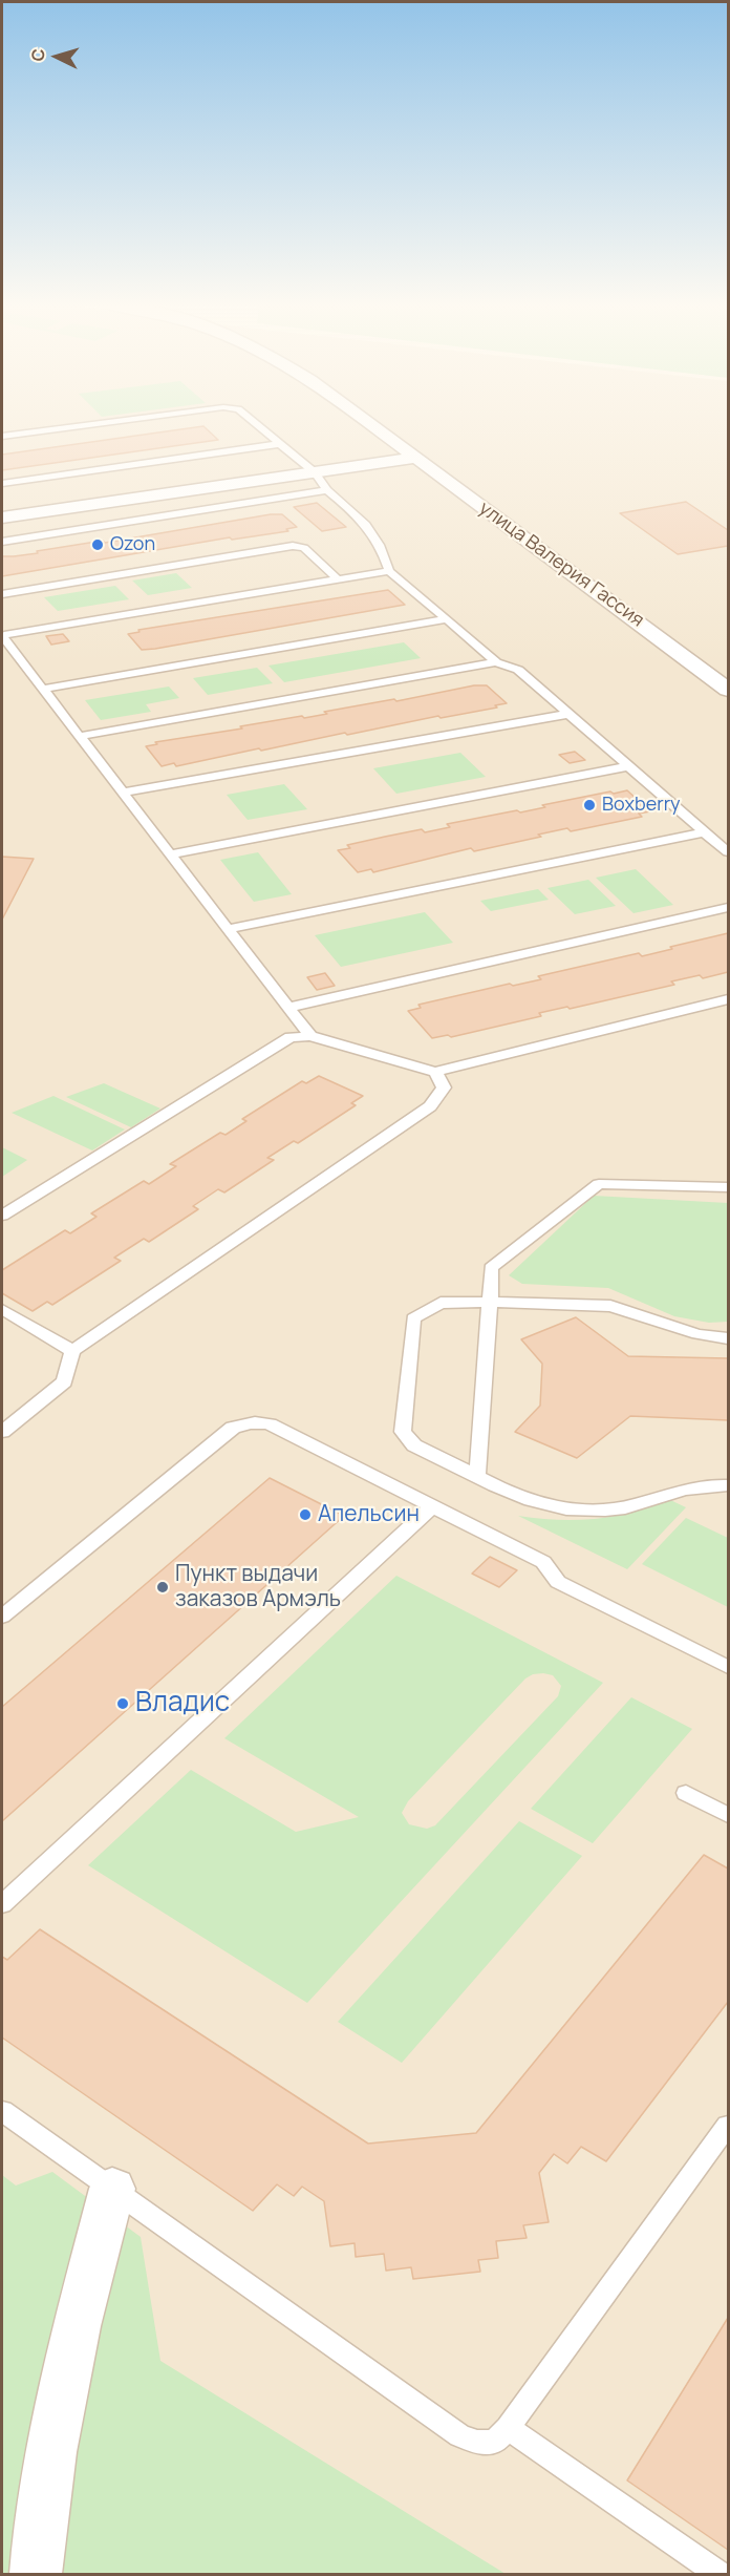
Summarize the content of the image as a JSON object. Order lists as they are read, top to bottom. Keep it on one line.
{"streets":{"street":["улица Валерия Гассия"]},"places":["Ozon","Boxberry","Апельсин","Пункт выдачи заказов Армэль","Владис"],"north":"left"}
